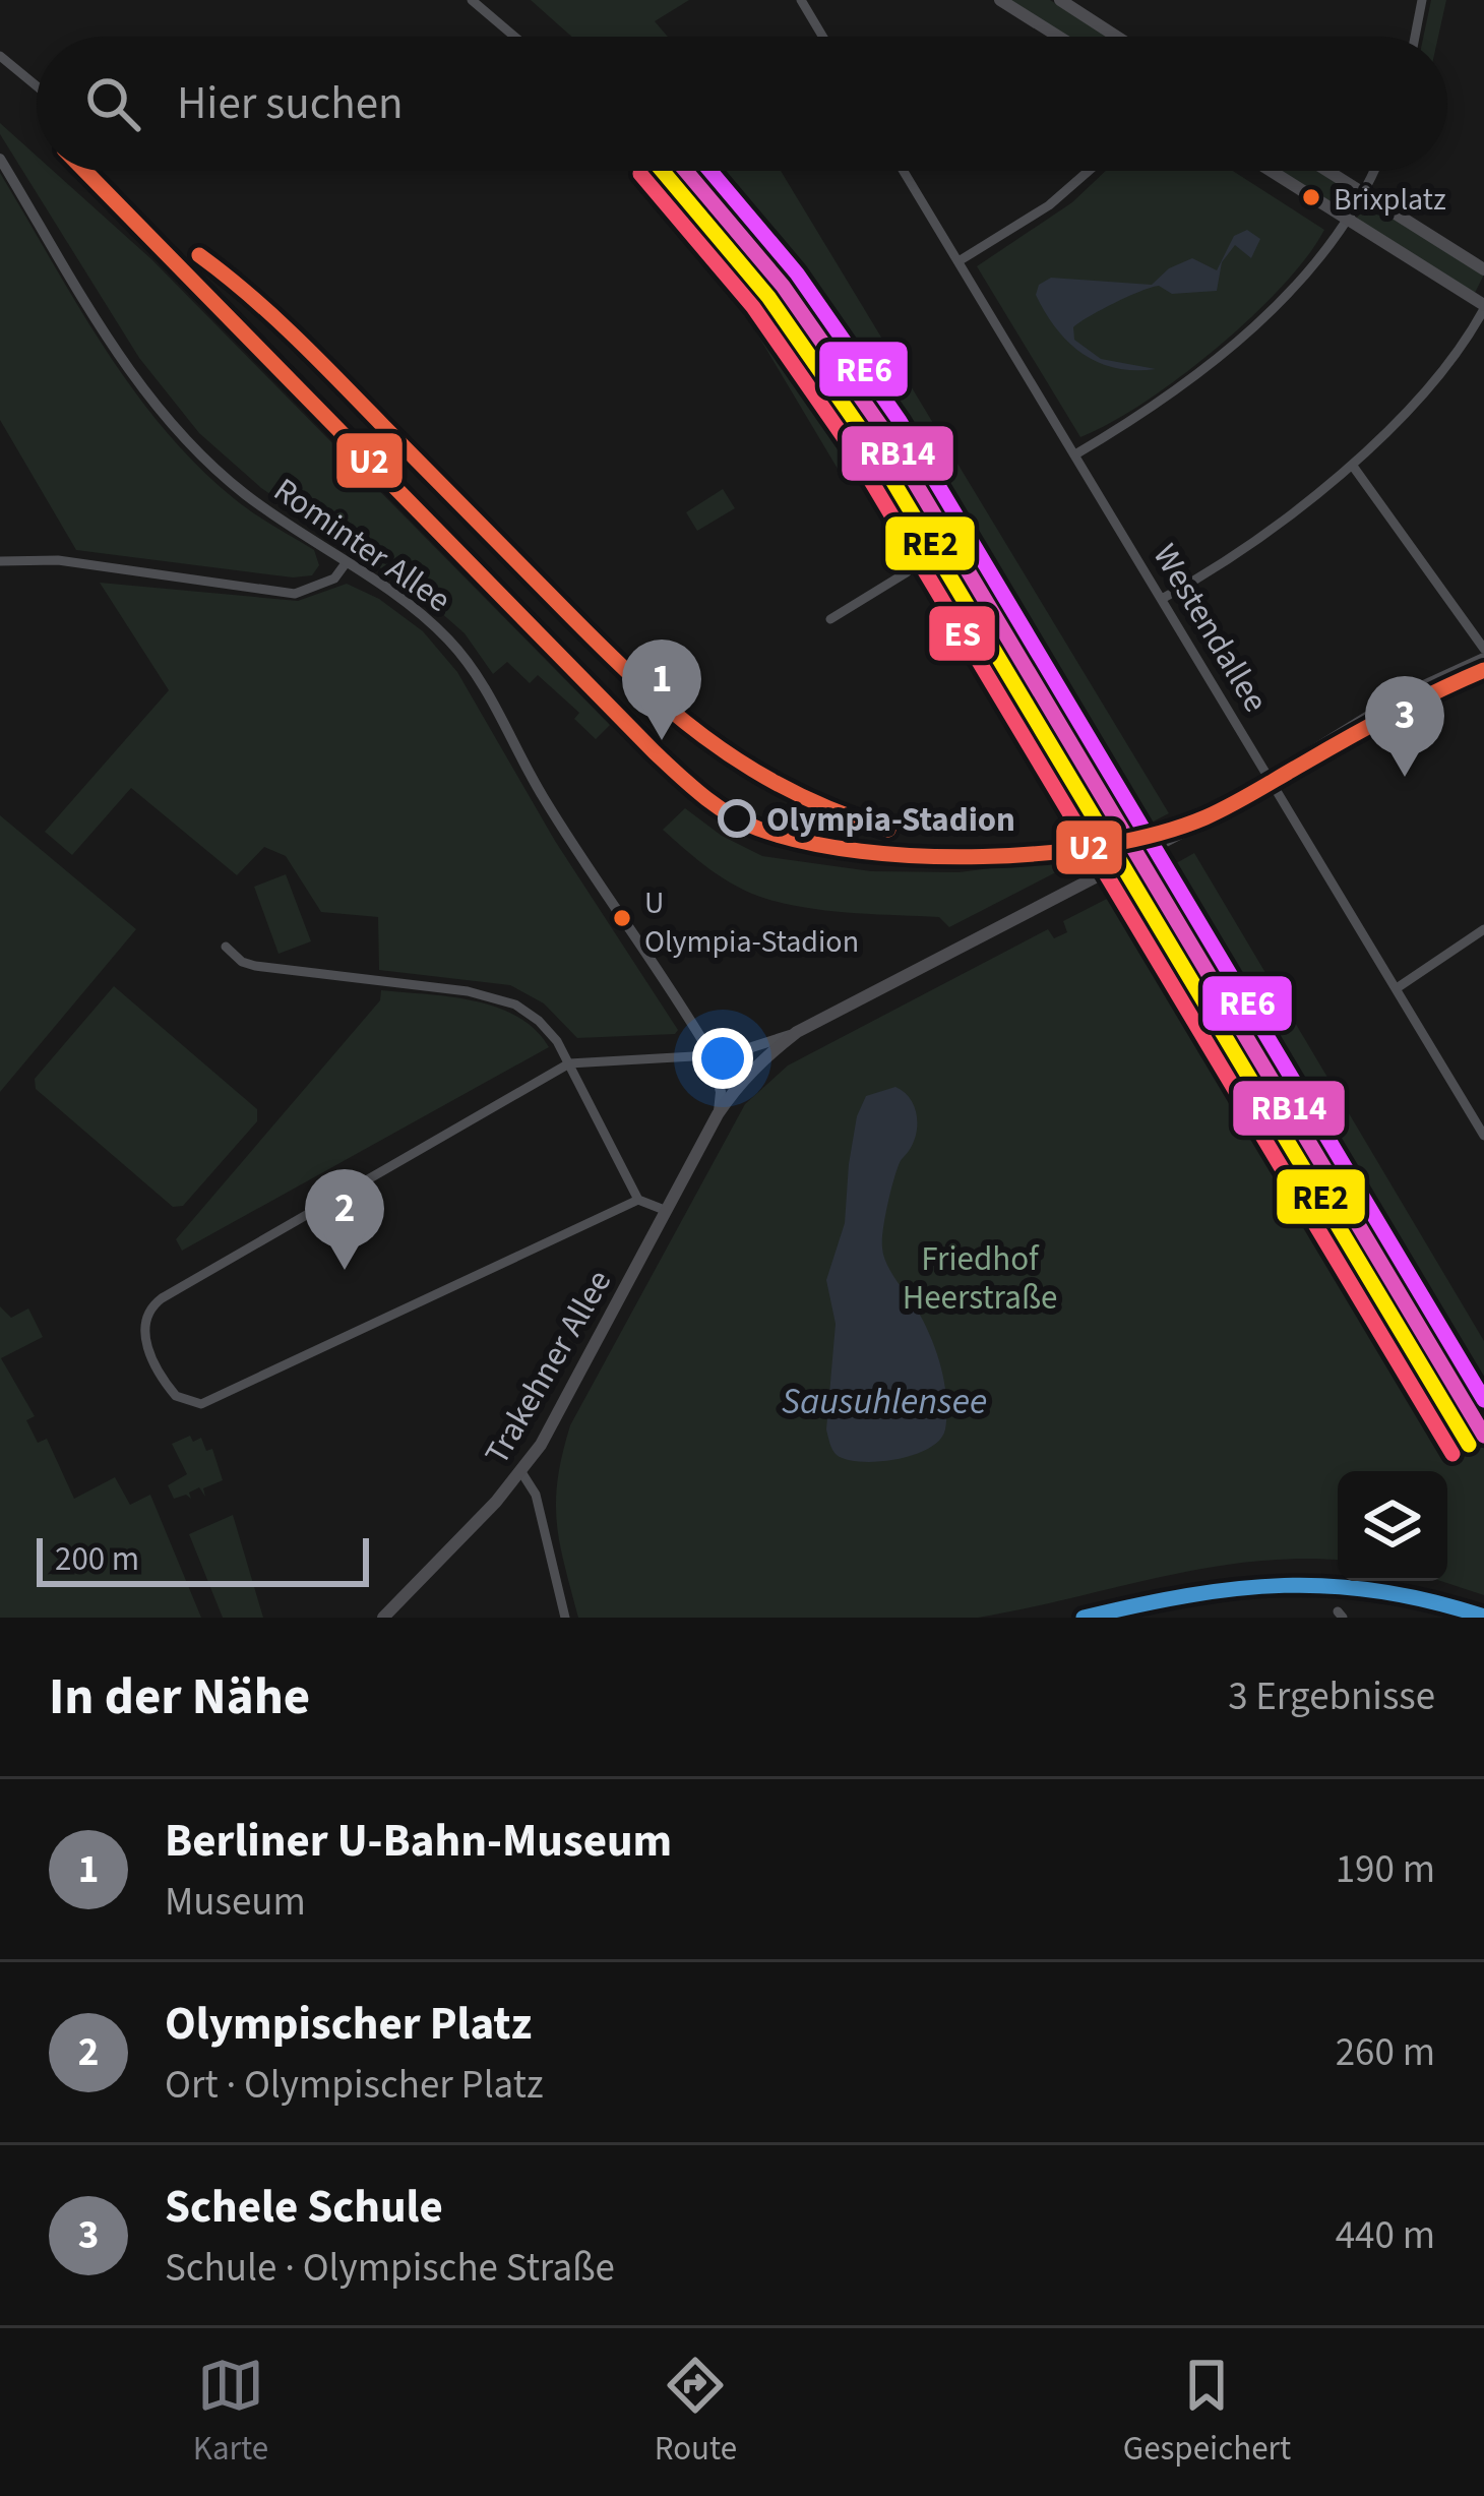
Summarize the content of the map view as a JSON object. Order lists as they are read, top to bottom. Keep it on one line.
{"streets":{"main road":["Trakehner Allee"],"street":["Rominter Allee","Westendallee"]},"crossings":[["Westendallee","Trakehner Allee"]],"water":["Sausuhlensee"],"parks":["Friedhof Heerstraße"],"places":["Brixplatz","Olympia-Stadion","U Olympia-Stadion"],"lines":["transit line U2","transit line RB14","transit line RE2","transit line RE6","transit line ES"],"scale_bar":"200 m","page":{"search":"Hier suchen","pins":["1","3","2"],"scale":"200 m","heading":["In der Nähe","3 Ergebnisse"],"list":[{"mark":"1","name":"Berliner U-Bahn-Museum","note":"Museum","value":"190 m"},{"mark":"2","name":"Olympischer Platz","note":"Ort · Olympischer Platz","value":"260 m"},{"mark":"3","name":"Schele Schule","note":"Schule · Olympische Straße","value":"440 m"}],"nav":["Karte","Route","Gespeichert"]}}
